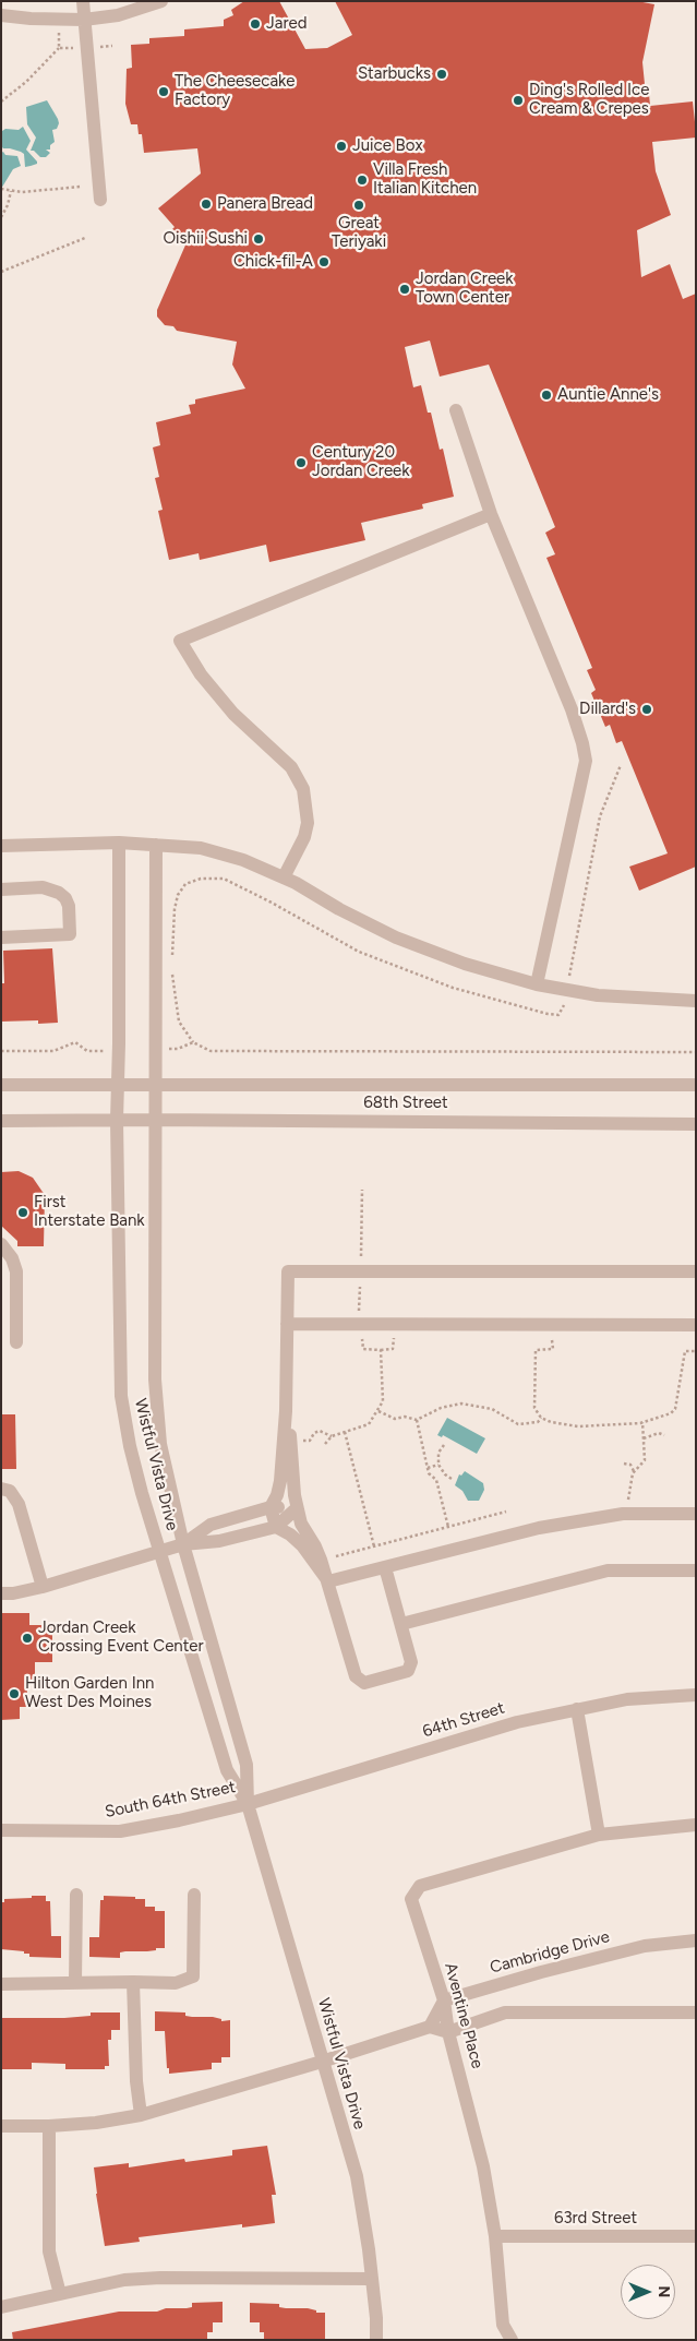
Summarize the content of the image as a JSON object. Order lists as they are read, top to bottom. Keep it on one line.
{"streets":{"street":["68th Street","Wistful Vista Drive","64th Street","South 64th Street","Cambridge Drive","Aventine Place","63rd Street"]},"crossings":[["68th Street","Wistful Vista Drive"],["Wistful Vista Drive","64th Street"],["Wistful Vista Drive","South 64th Street"],["64th Street","South 64th Street"],["Cambridge Drive","Aventine Place"],["Aventine Place","63rd Street"]],"places":["Jared","Starbucks","The Cheesecake Factory","Ding's Rolled Ice Cream & Crepes","Juice Box","Villa Fresh Italian Kitchen","Panera Bread","Great Teriyaki","Oishii Sushi","Chick-fil-A","Jordan Creek Town Center","Auntie Anne's","Century 20 Jordan Creek","Dillard's","First Interstate Bank","Jordan Creek Crossing Event Center","Hilton Garden Inn West Des Moines"],"north":"right"}
